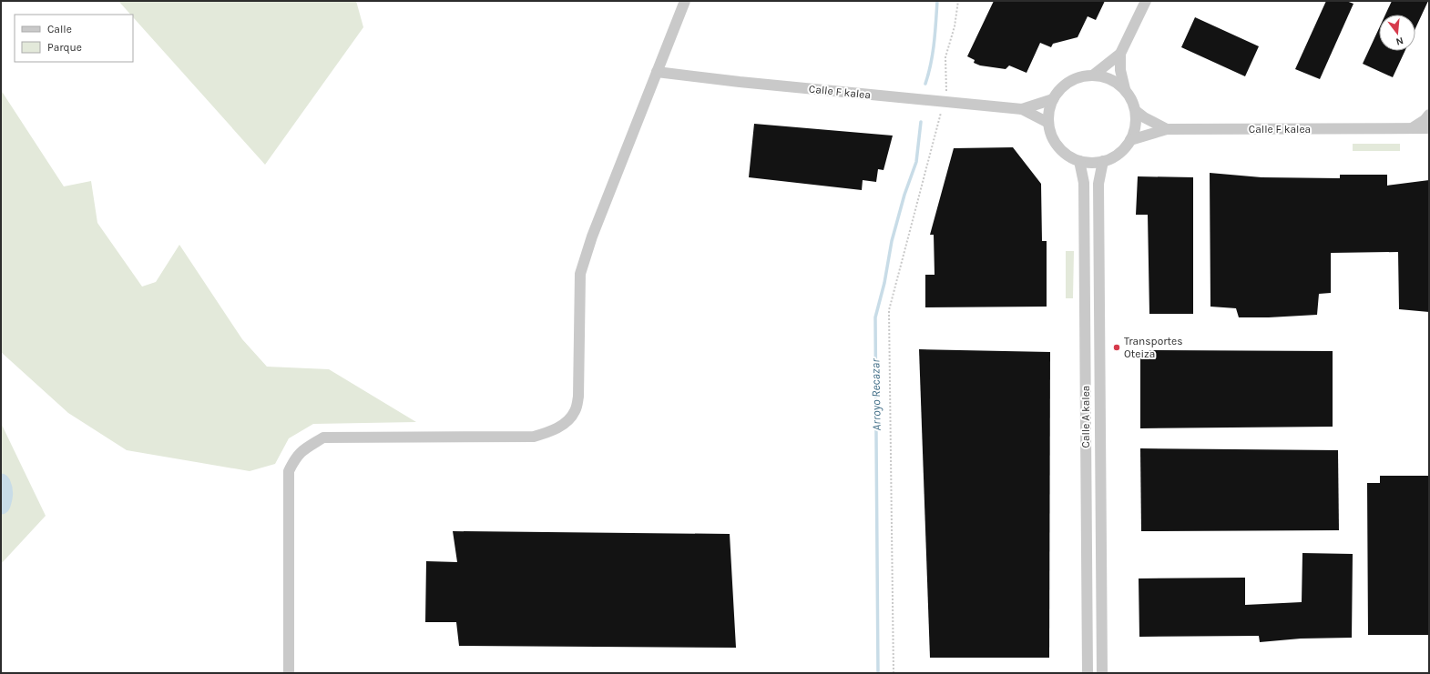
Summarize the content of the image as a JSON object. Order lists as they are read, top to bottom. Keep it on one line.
{"streets":{"street":["Calle F kalea","Calle A kalea"]},"crossings":[["Calle F kalea","Calle A kalea"]],"water":["Arroyo Recazar"],"places":["Transportes Oteiza"],"legend":["Calle","Parque"],"north":"bottom"}
